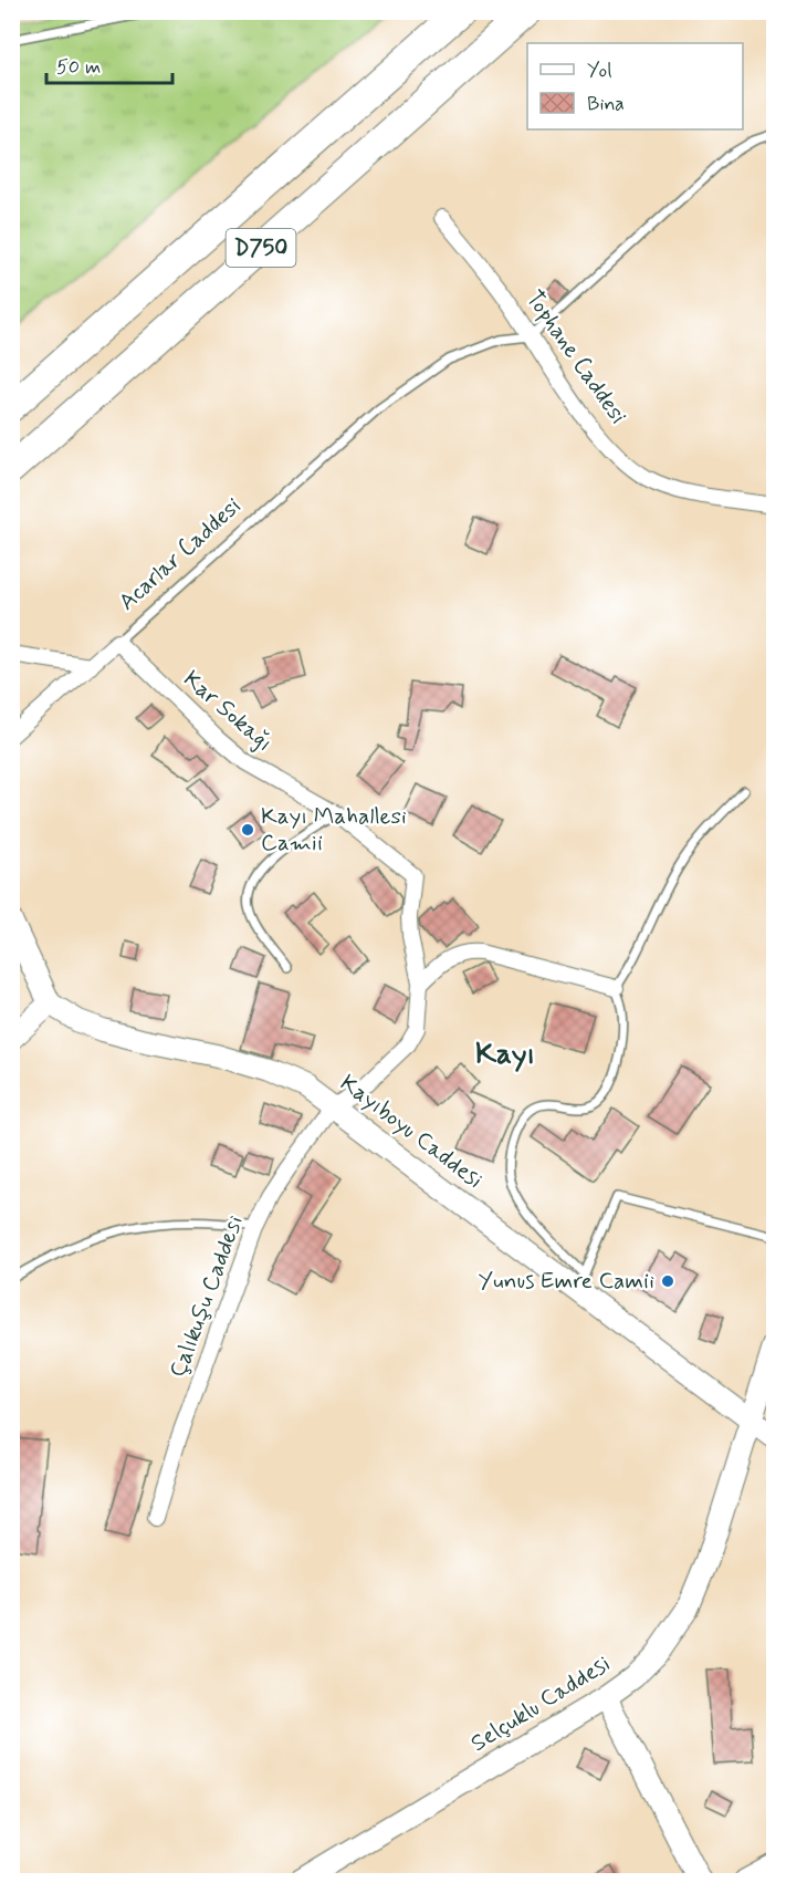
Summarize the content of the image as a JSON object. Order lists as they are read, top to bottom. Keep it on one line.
{"streets":{"highway":["D750"],"street":["Tophane Caddesi","Acarlar Caddesi","Kar Sokağı","Kayıboyu Caddesi","Çalıkuşu Caddesi","Selçuklu Caddesi"]},"crossings":[["Tophane Caddesi","Acarlar Caddesi"],["Acarlar Caddesi","Kar Sokağı"],["Kar Sokağı","Çalıkuşu Caddesi"],["Kayıboyu Caddesi","Çalıkuşu Caddesi"],["Kayıboyu Caddesi","Selçuklu Caddesi"]],"districts":["Kayı"],"places":["Kayı Mahallesi Camii","Yunus Emre Camii"],"legend":["Yol","Bina"],"scale_bar":"50 m"}
